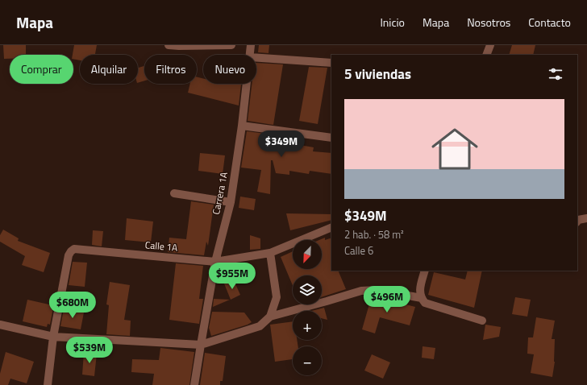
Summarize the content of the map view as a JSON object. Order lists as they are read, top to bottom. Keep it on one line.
{"streets":{"street":["Carrera 1A","Calle 1A"]},"crossings":[["Carrera 1A","Calle 1A"]],"north":"bottom left","page":{"header":"Mapa","nav":["Inicio","Mapa","Nosotros","Contacto"],"chip":["Comprar","Alquilar","Filtros","Nuevo"],"heading":"5 viviendas","list":[{"name":"$349M","note":"2 hab. · 58 m² · Calle 6"}],"price":["$349M","$955M","$496M","$680M","$539M"],"map_buttons":["+","−"]}}
